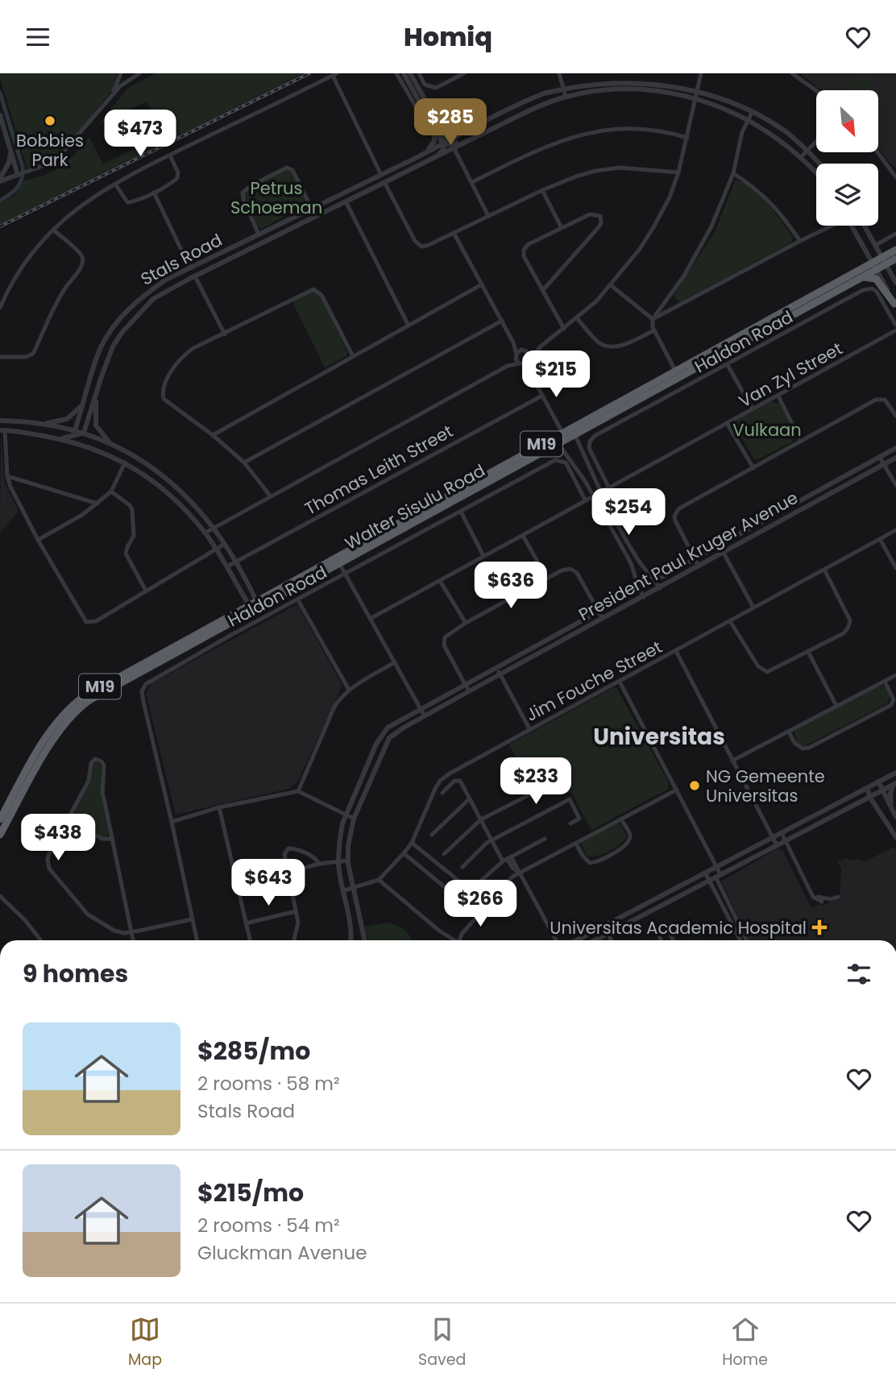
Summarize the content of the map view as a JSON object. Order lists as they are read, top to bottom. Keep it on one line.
{"streets":{"highway":["M19","Walter Sisulu Road"],"street":["Stals Road","Haldon Road","Van Zyl Street","Thomas Leith Street","President Paul Kruger Avenue","Jim Fouche Street"]},"crossings":[["Haldon Road","Van Zyl Street"],["President Paul Kruger Avenue","Jim Fouche Street"]],"districts":["Universitas"],"parks":["Petrus Schoeman","Vulkaan"],"places":{"other":["Bobbies Park","NG Gemeente Universitas"],"health":["Universitas Academic Hospital"]},"north":"bottom right","page":{"header":"Homiq","price":["$285","$473","$215","$254","$636","$233","$438","$643","$266"],"heading":"9 homes","list":[{"name":"$285/mo","note":"2 rooms · 58 m² · Stals Road"},{"name":"$215/mo","note":"2 rooms · 54 m² · Gluckman Avenue"}],"tabs":["Map","Saved","Home"]}}
